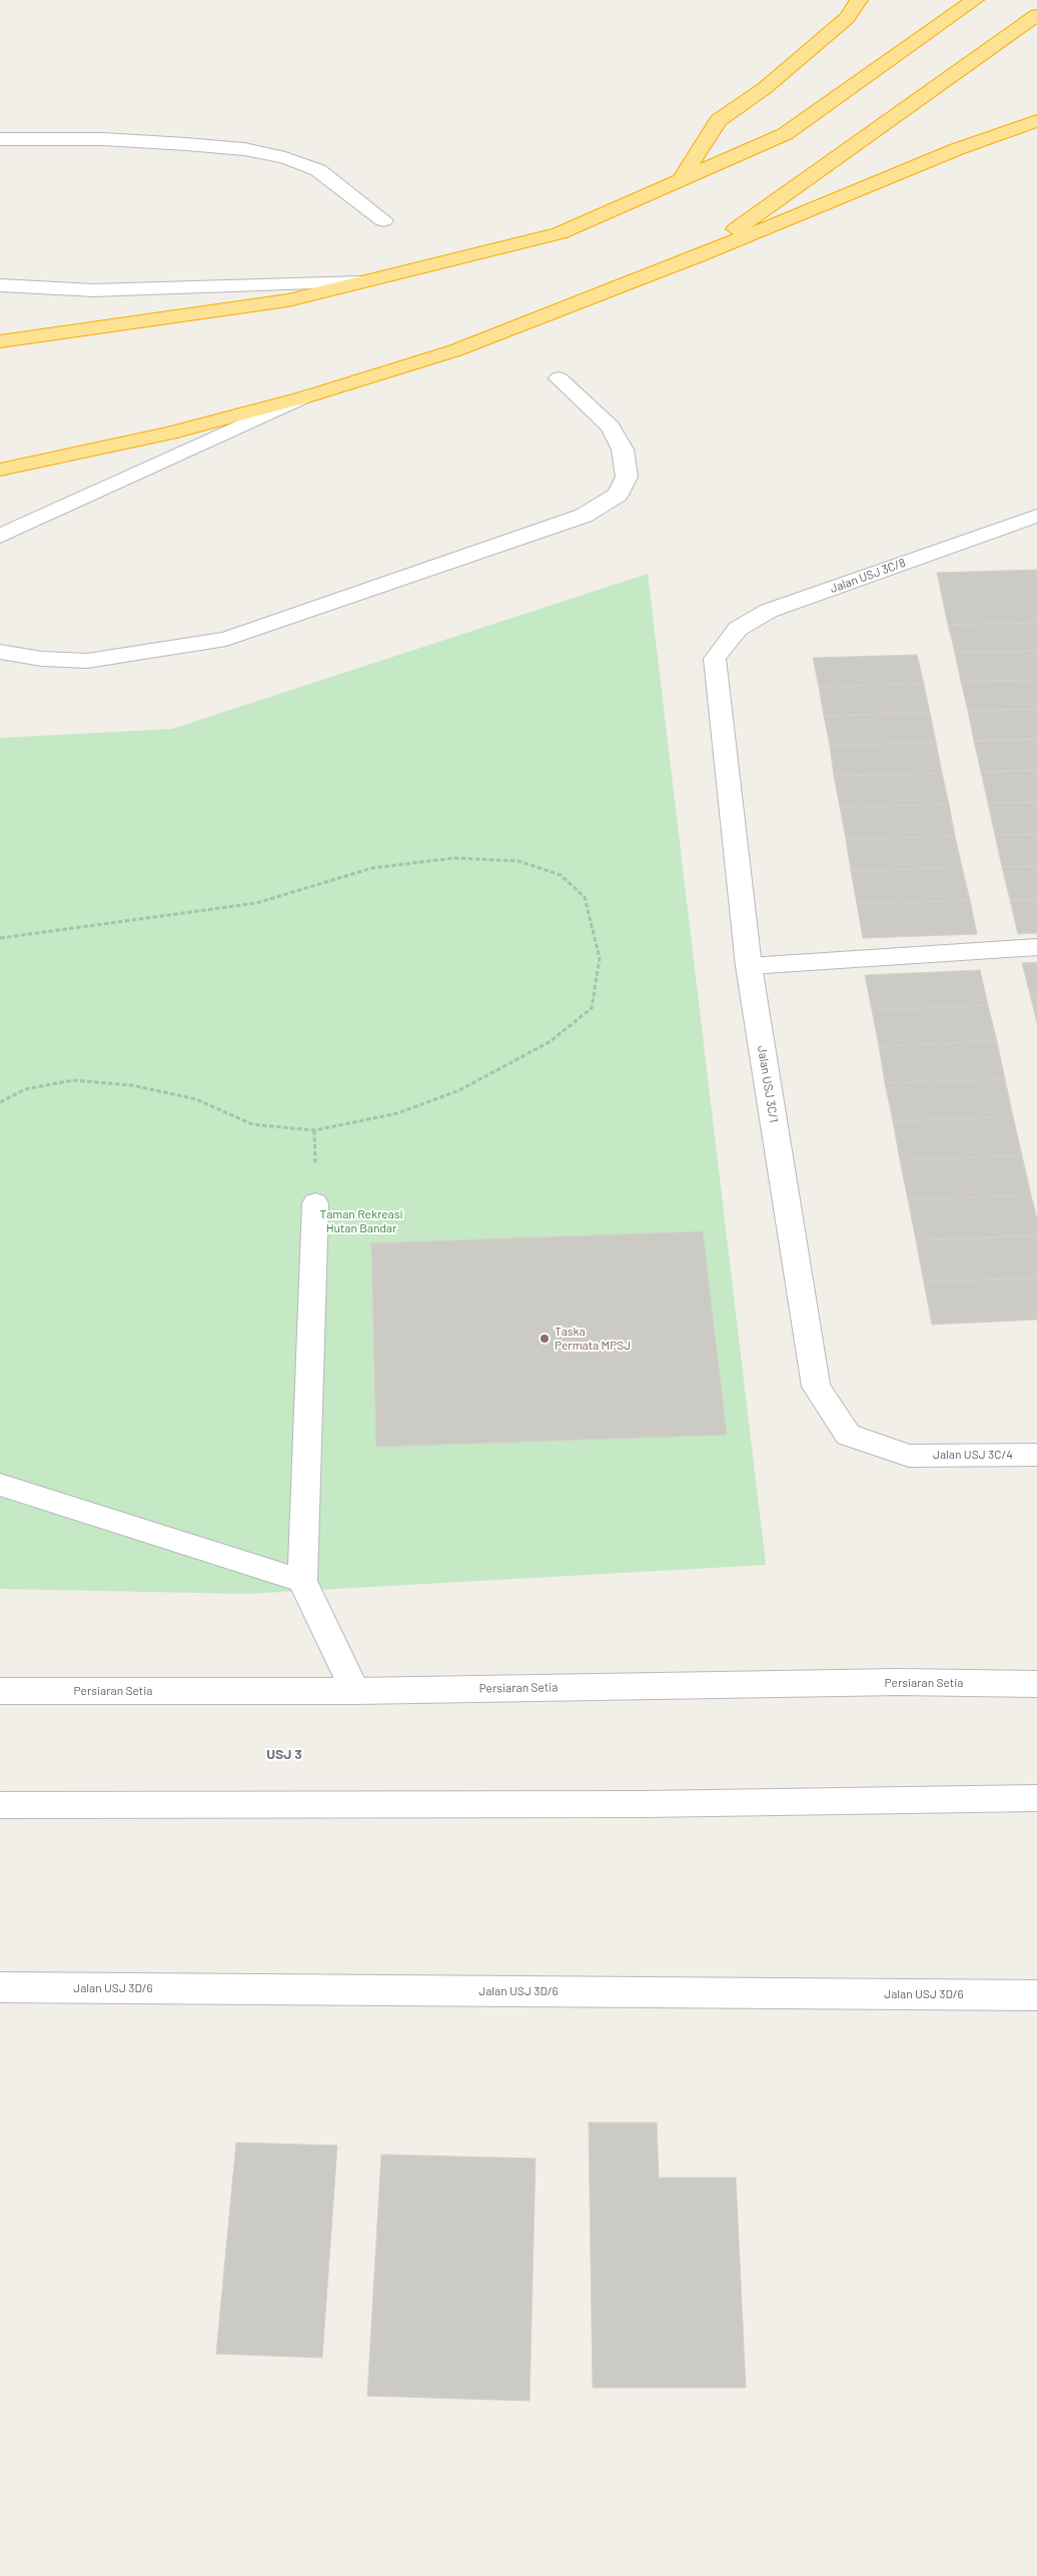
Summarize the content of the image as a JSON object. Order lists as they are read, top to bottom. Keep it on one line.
{"streets":{"street":["Jalan USJ 3C/8","Jalan USJ 3C/1","Jalan USJ 3C/4","Persiaran Setia","Jalan USJ 3D/6"]},"crossings":[["Jalan USJ 3C/8","Jalan USJ 3C/1"],["Jalan USJ 3C/1","Jalan USJ 3C/4"]],"districts":["USJ 3"],"parks":["Taman Rekreasi Hutan Bandar"],"places":["Taska Permata MPSJ"]}
